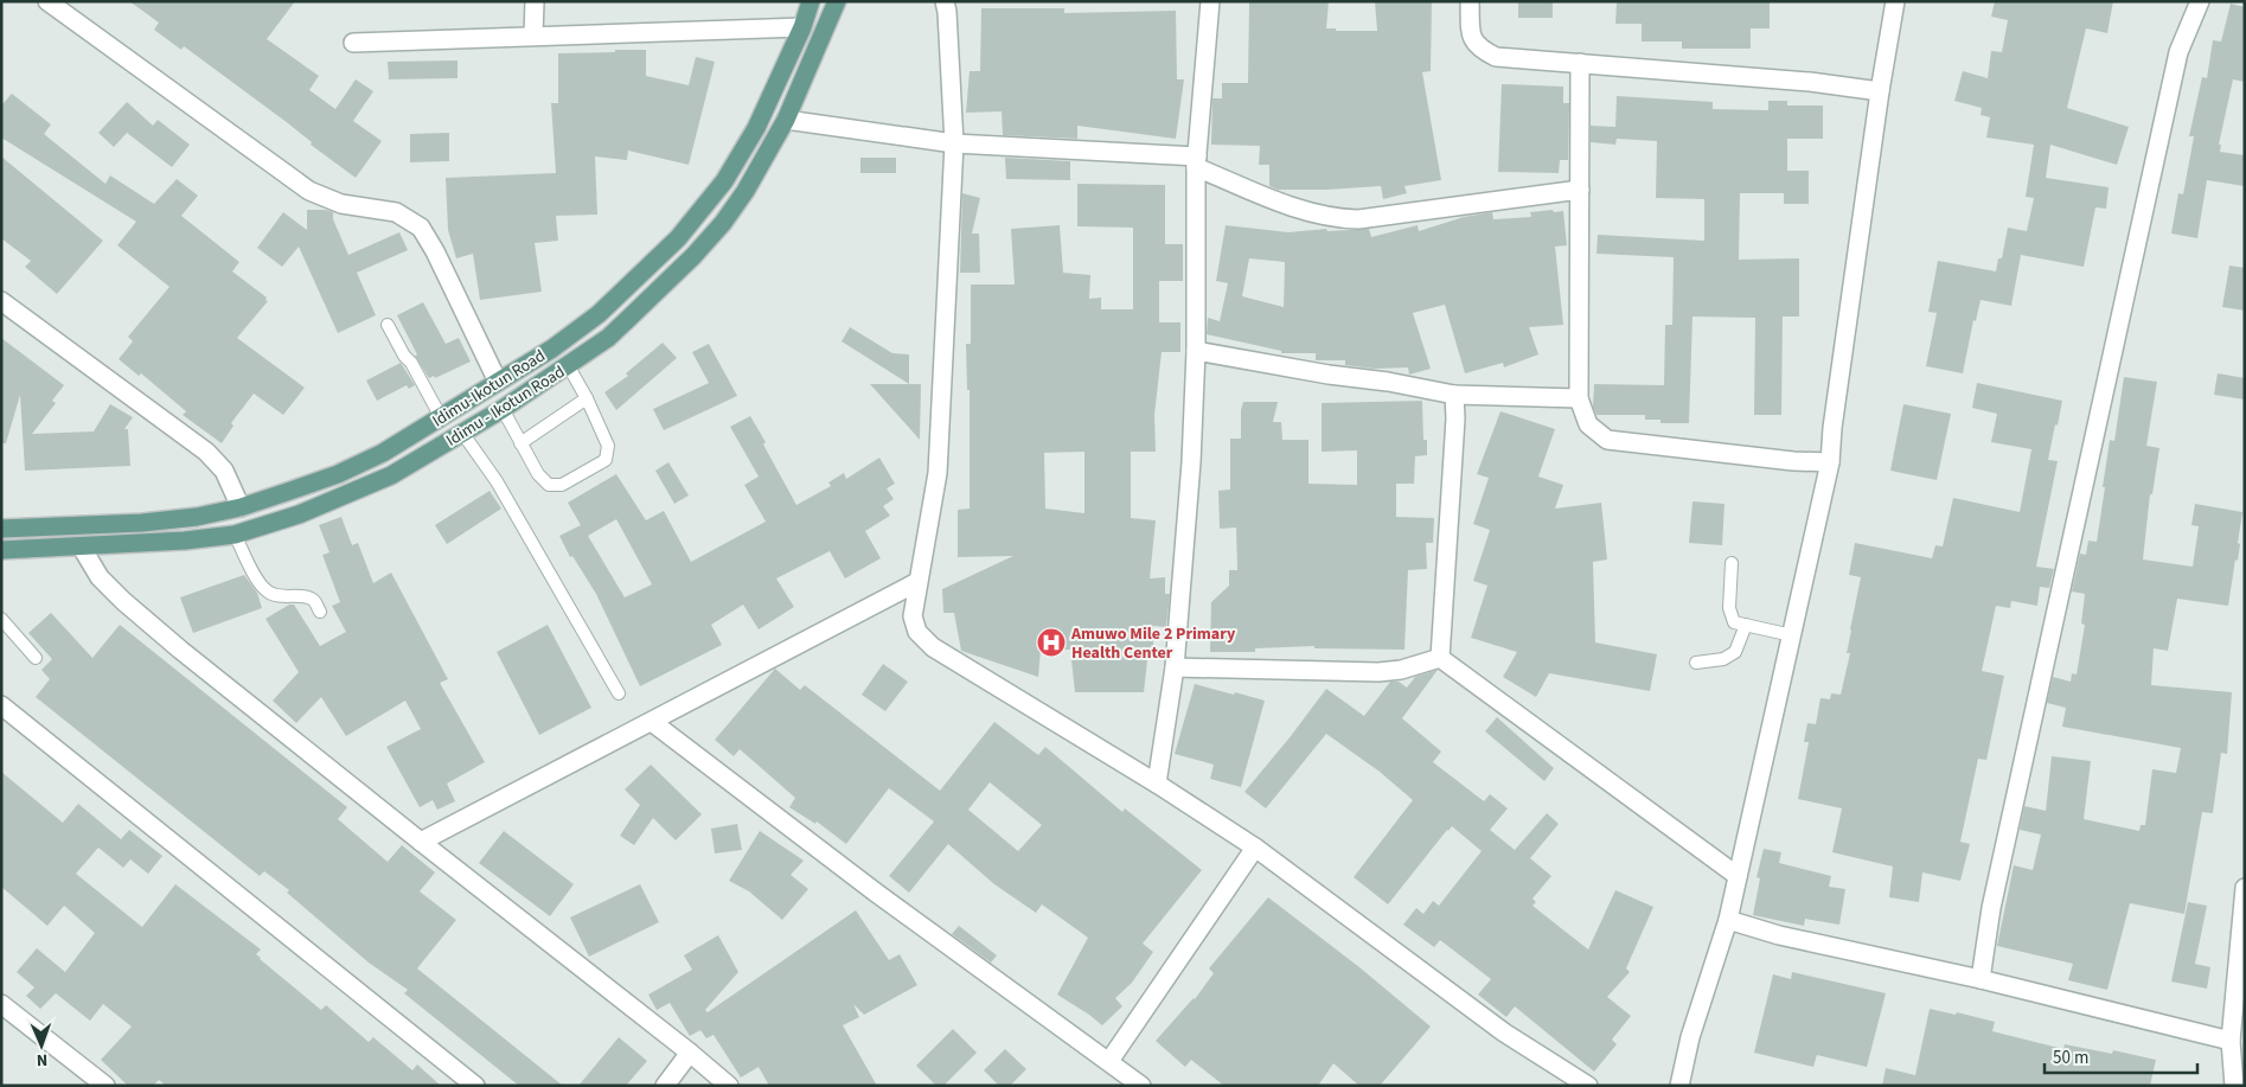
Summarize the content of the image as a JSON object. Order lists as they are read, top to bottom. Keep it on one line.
{"streets":{"main road":["Idimu-Ikotun Road","Idimu - Ikotun Road"]},"places":{"hospital":["Amuwo Mile 2 Primary Health Center"]},"scale_bar":"50 m","north":"bottom"}
